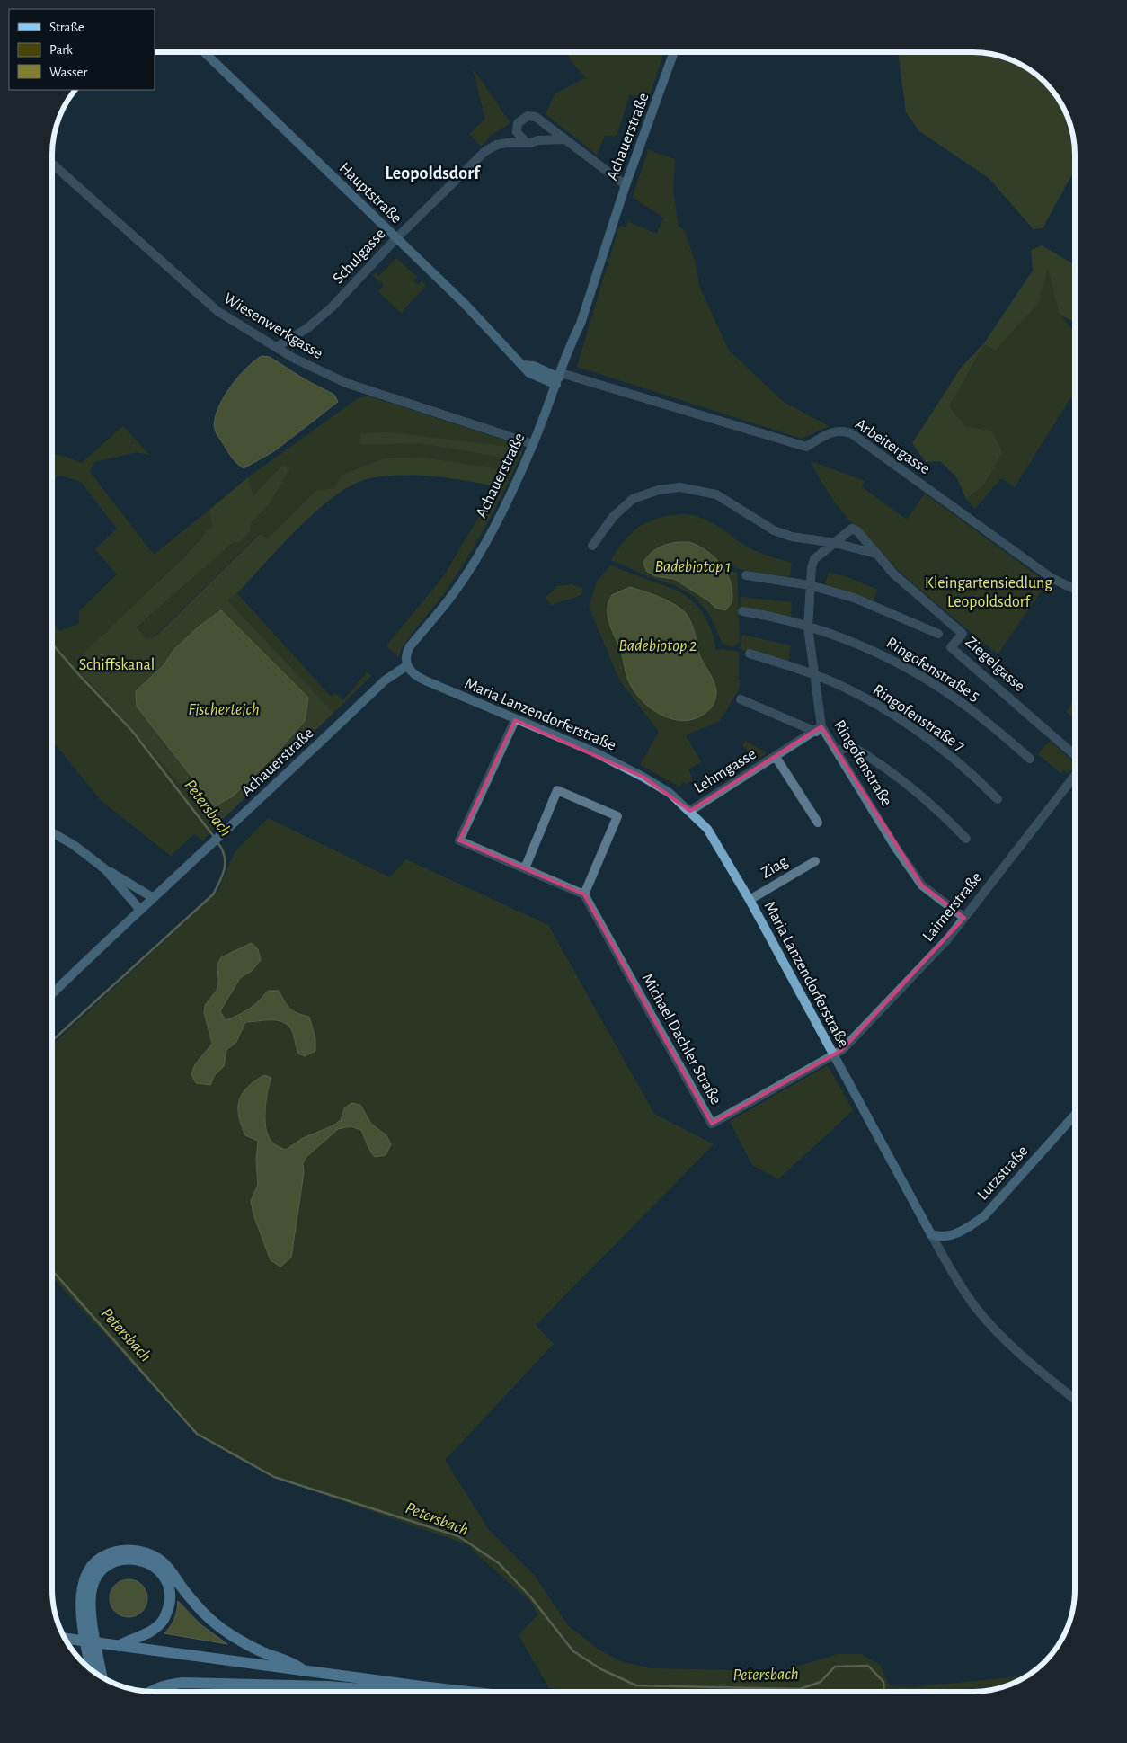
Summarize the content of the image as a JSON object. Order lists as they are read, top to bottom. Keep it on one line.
{"streets":{"street":["Achauerstraße","Hauptstraße","Schulgasse","Wiesenwerkgasse","Arbeitergasse","Ziegelgasse","Ringofenstraße 5","Maria Lanzendorferstraße","Ringofenstraße 7","Ringofenstraße","Lehmgasse","Ziag","Laimerstraße","Michael Dachler Straße","Lutzstraße"]},"crossings":[["Achauerstraße","Hauptstraße"],["Achauerstraße","Wiesenwerkgasse"],["Achauerstraße","Arbeitergasse"],["Achauerstraße","Maria Lanzendorferstraße"],["Hauptstraße","Schulgasse"],["Hauptstraße","Arbeitergasse"],["Schulgasse","Wiesenwerkgasse"],["Ziegelgasse","Ringofenstraße"],["Ringofenstraße 5","Ringofenstraße"],["Maria Lanzendorferstraße","Lehmgasse"],["Maria Lanzendorferstraße","Ziag"],["Maria Lanzendorferstraße","Laimerstraße"],["Maria Lanzendorferstraße","Michael Dachler Straße"],["Maria Lanzendorferstraße","Lutzstraße"],["Ringofenstraße 7","Ringofenstraße"],["Ringofenstraße","Lehmgasse"],["Ringofenstraße","Laimerstraße"],["Laimerstraße","Michael Dachler Straße"]],"districts":["Leopoldsdorf"],"water":["Badebiotop 1","Badebiotop 2","Fischerteich","Petersbach"],"parks":["Kleingartensiedlung Leopoldsdorf","Schiffskanal"],"legend":["Straße","Park","Wasser"]}
